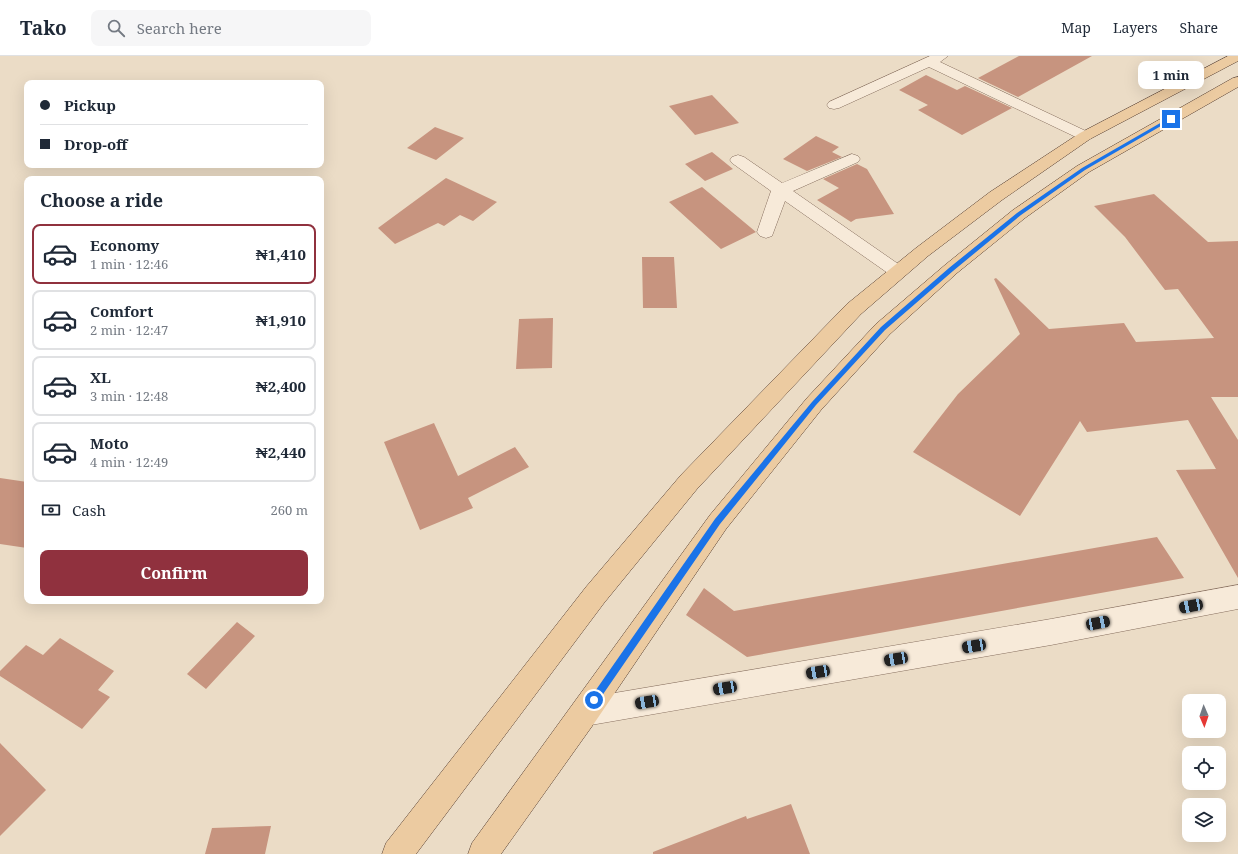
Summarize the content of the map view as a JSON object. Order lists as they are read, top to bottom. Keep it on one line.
{"north":"bottom","page":{"header":"Tako","search":"Search here","nav":["Map","Layers","Share"],"bubble":"1 min","banner":["Pickup","Drop-off"],"heading":"Choose a ride","list":[{"name":"Economy","note":"1 min · 12:46","value":"₦1,410"},{"name":"Comfort","note":"2 min · 12:47","value":"₦1,910"},{"name":"XL","note":"3 min · 12:48","value":"₦2,400"},{"name":"Moto","note":"4 min · 12:49","value":"₦2,440"}],"pay":["Cash","260 m"],"buttons":"Confirm"}}
